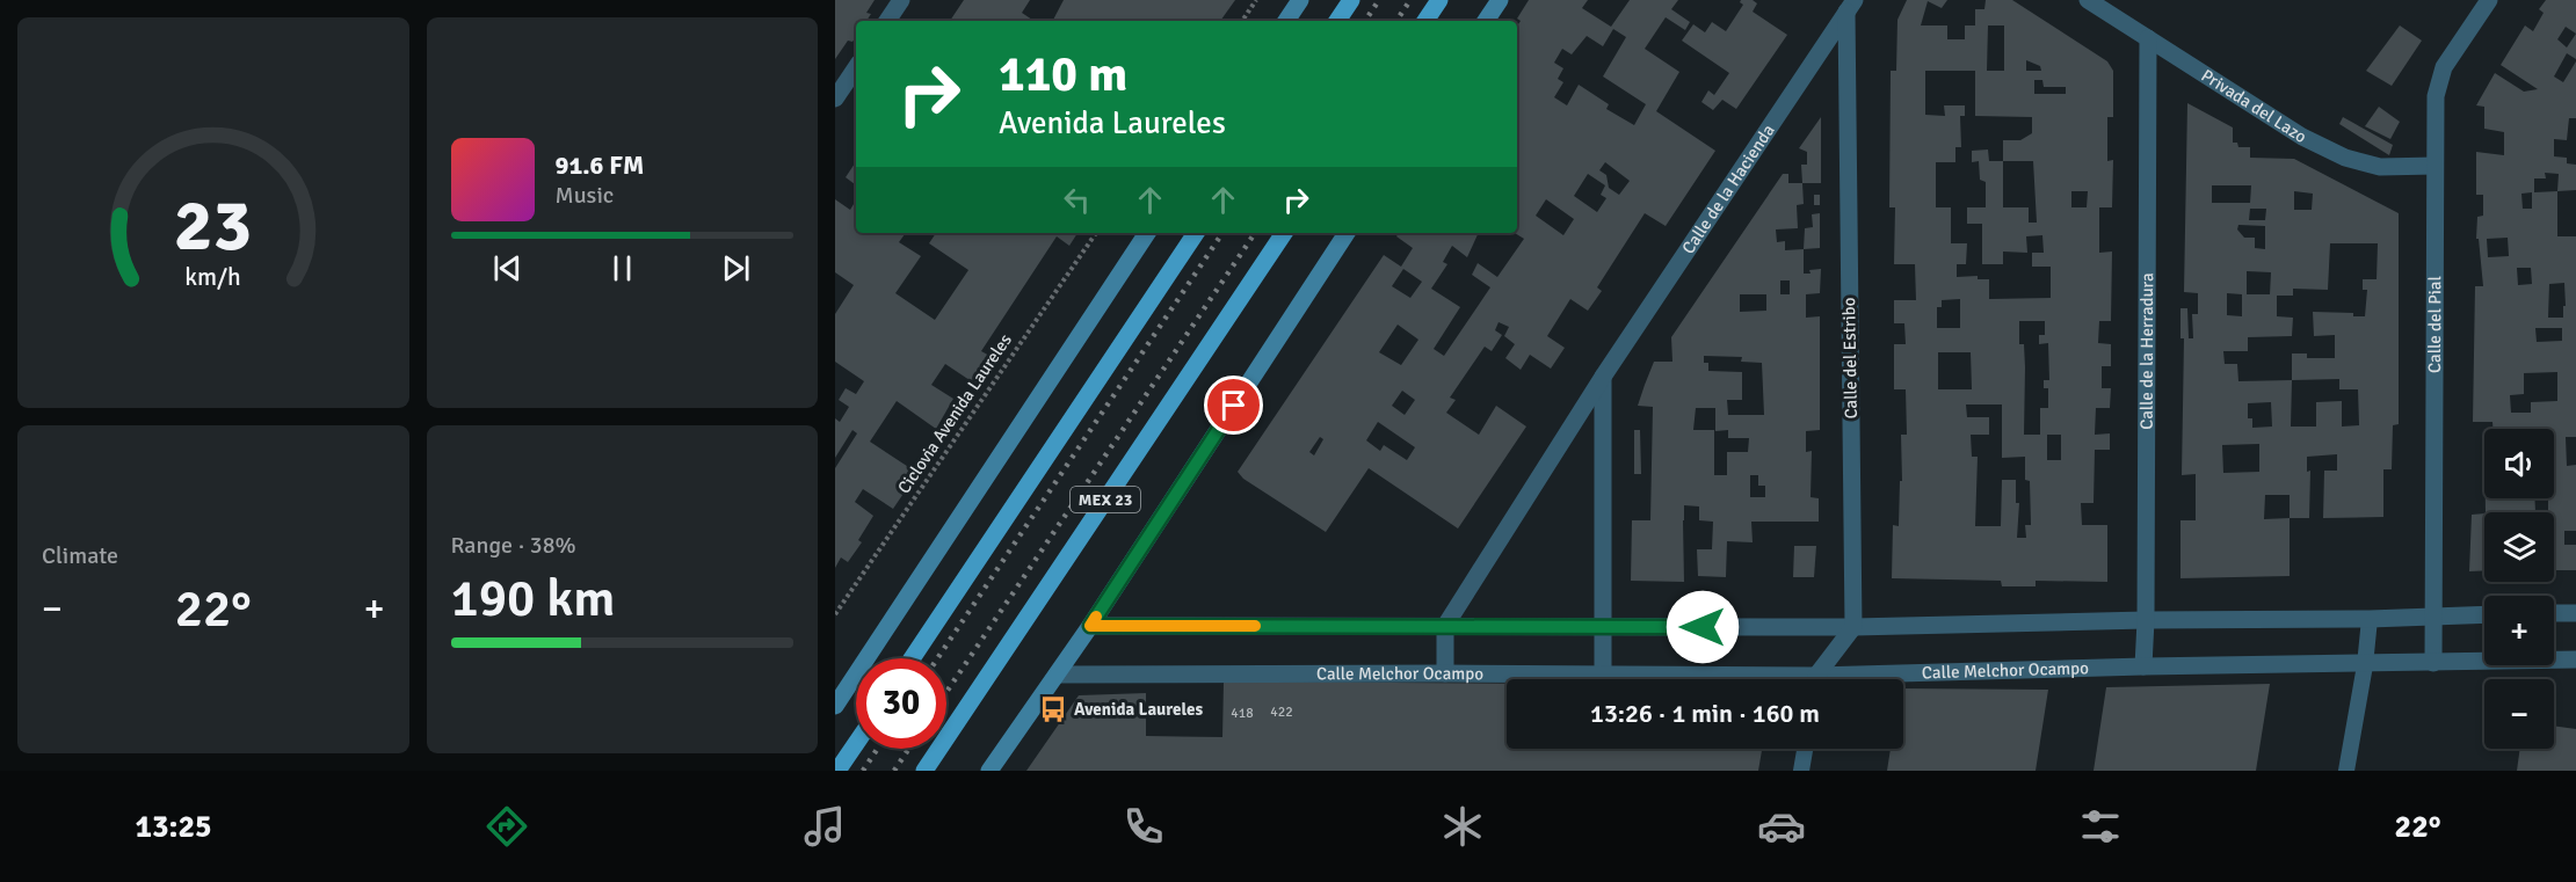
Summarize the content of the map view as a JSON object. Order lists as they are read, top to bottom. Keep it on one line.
{"streets":{"main road":["MEX 23"],"street":["Privada del Lazo","Calle de la Hacienda","Calle del Pial","Calle de la Herradura","Calle del Estribo","Calle Melchor Ocampo"],"path":["Ciclovia Avenida Laureles"]},"crossings":[["Privada del Lazo","Calle del Pial"],["Privada del Lazo","Calle de la Herradura"],["Calle de la Hacienda","Calle del Estribo"],["Calle del Pial","Calle Melchor Ocampo"],["Calle de la Herradura","Calle Melchor Ocampo"]],"places":{"bus stop":["Avenida Laureles"]},"house_numbers":["422","418"],"page":{"turn":["110 m","Avenida Laureles"],"song":["91.6 FM","Music"],"tile":["Climate",["Range · 38%","190 km"]],"map_buttons":["+","−"],"heat":["−","22°","+"],"limit":"30","trip":"13:26 · 1 min · 160 m","tabs":["13:25","22°"],"gauge":["23","km/h"]}}
